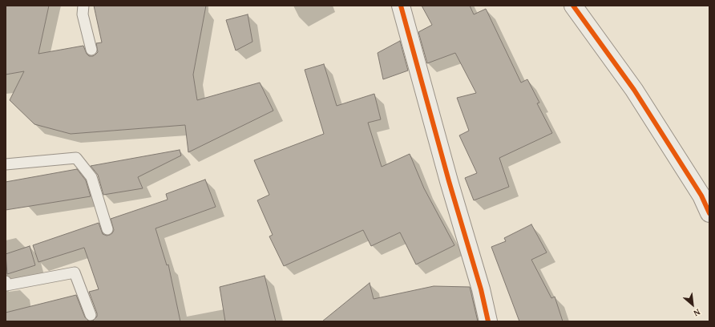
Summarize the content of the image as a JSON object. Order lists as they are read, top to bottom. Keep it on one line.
{"north":"bottom right"}
